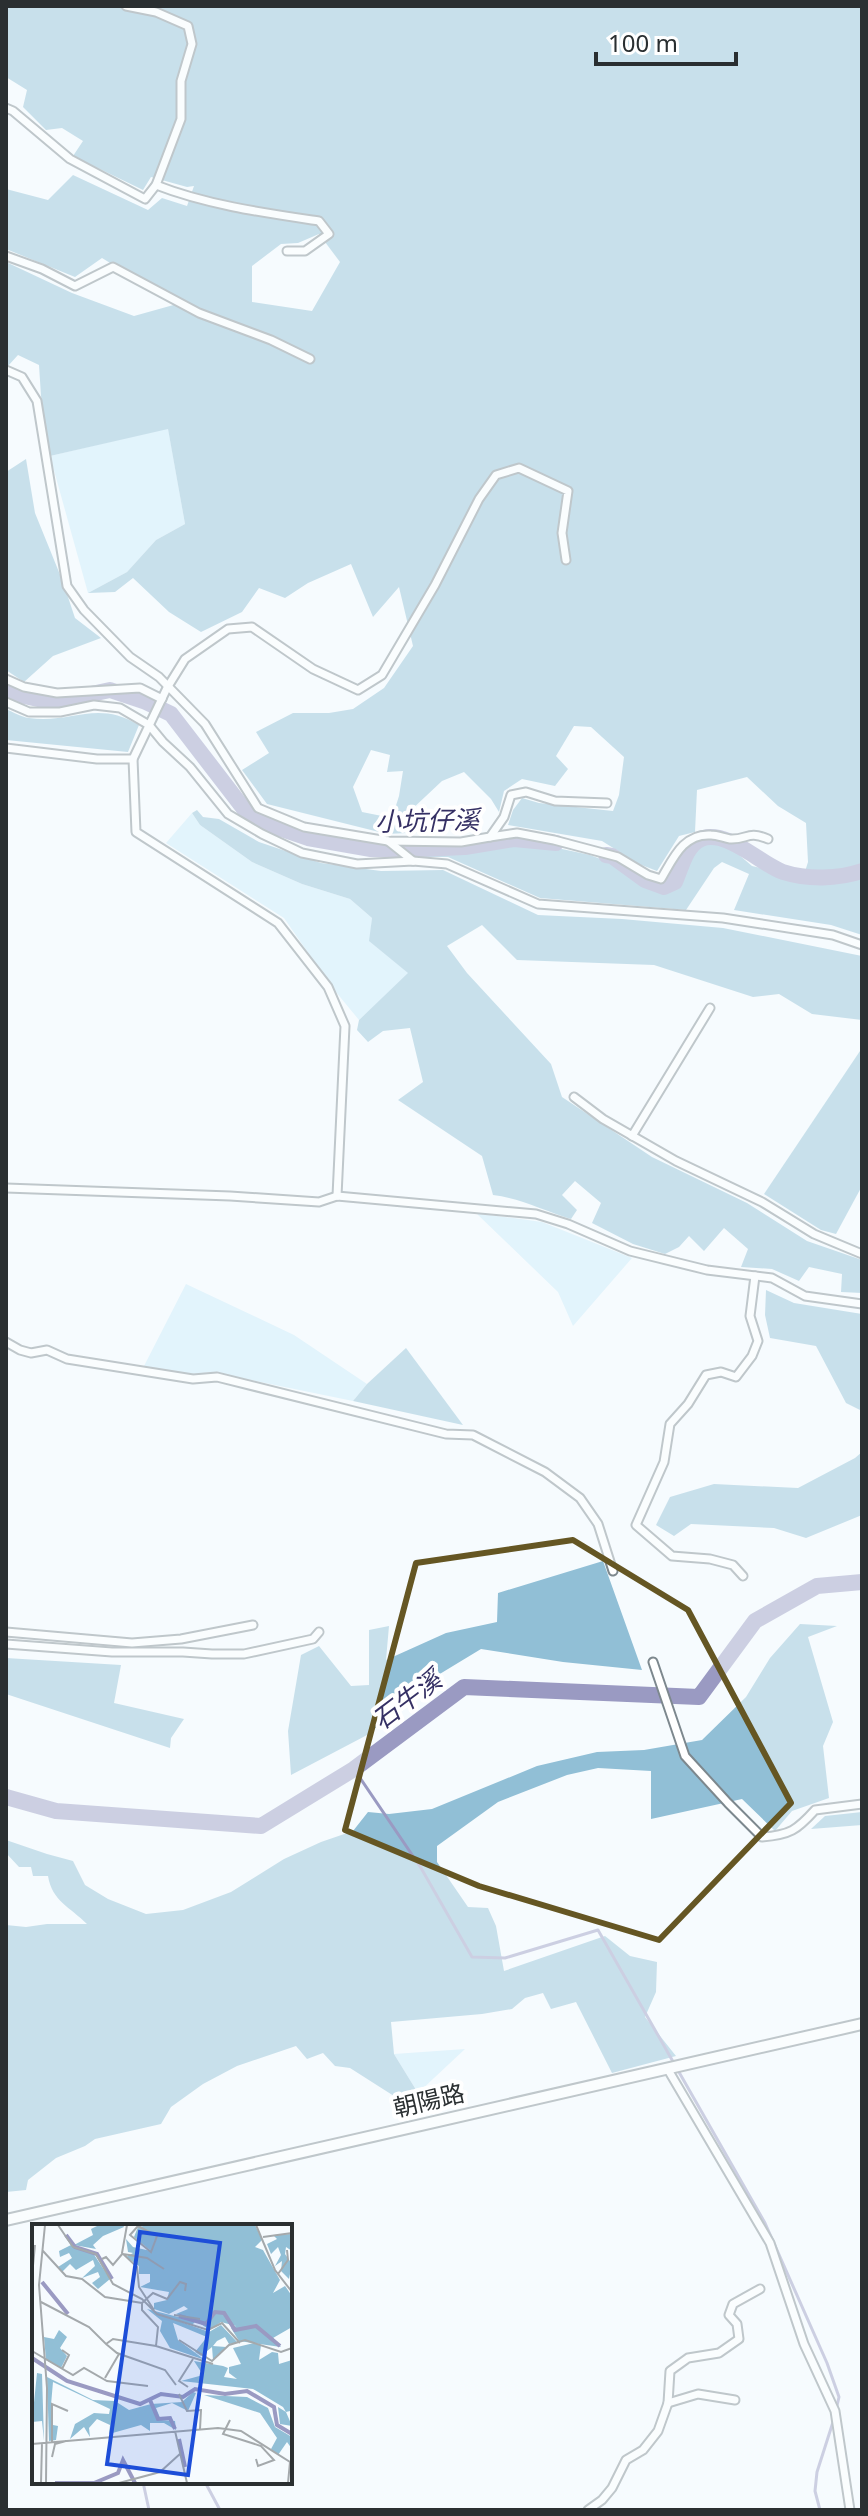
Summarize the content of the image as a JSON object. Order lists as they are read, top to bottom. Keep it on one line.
{"streets":{"main road":["朝陽路"]},"water":["小坑仔溪","石牛溪"],"scale_bar":"100 m"}
